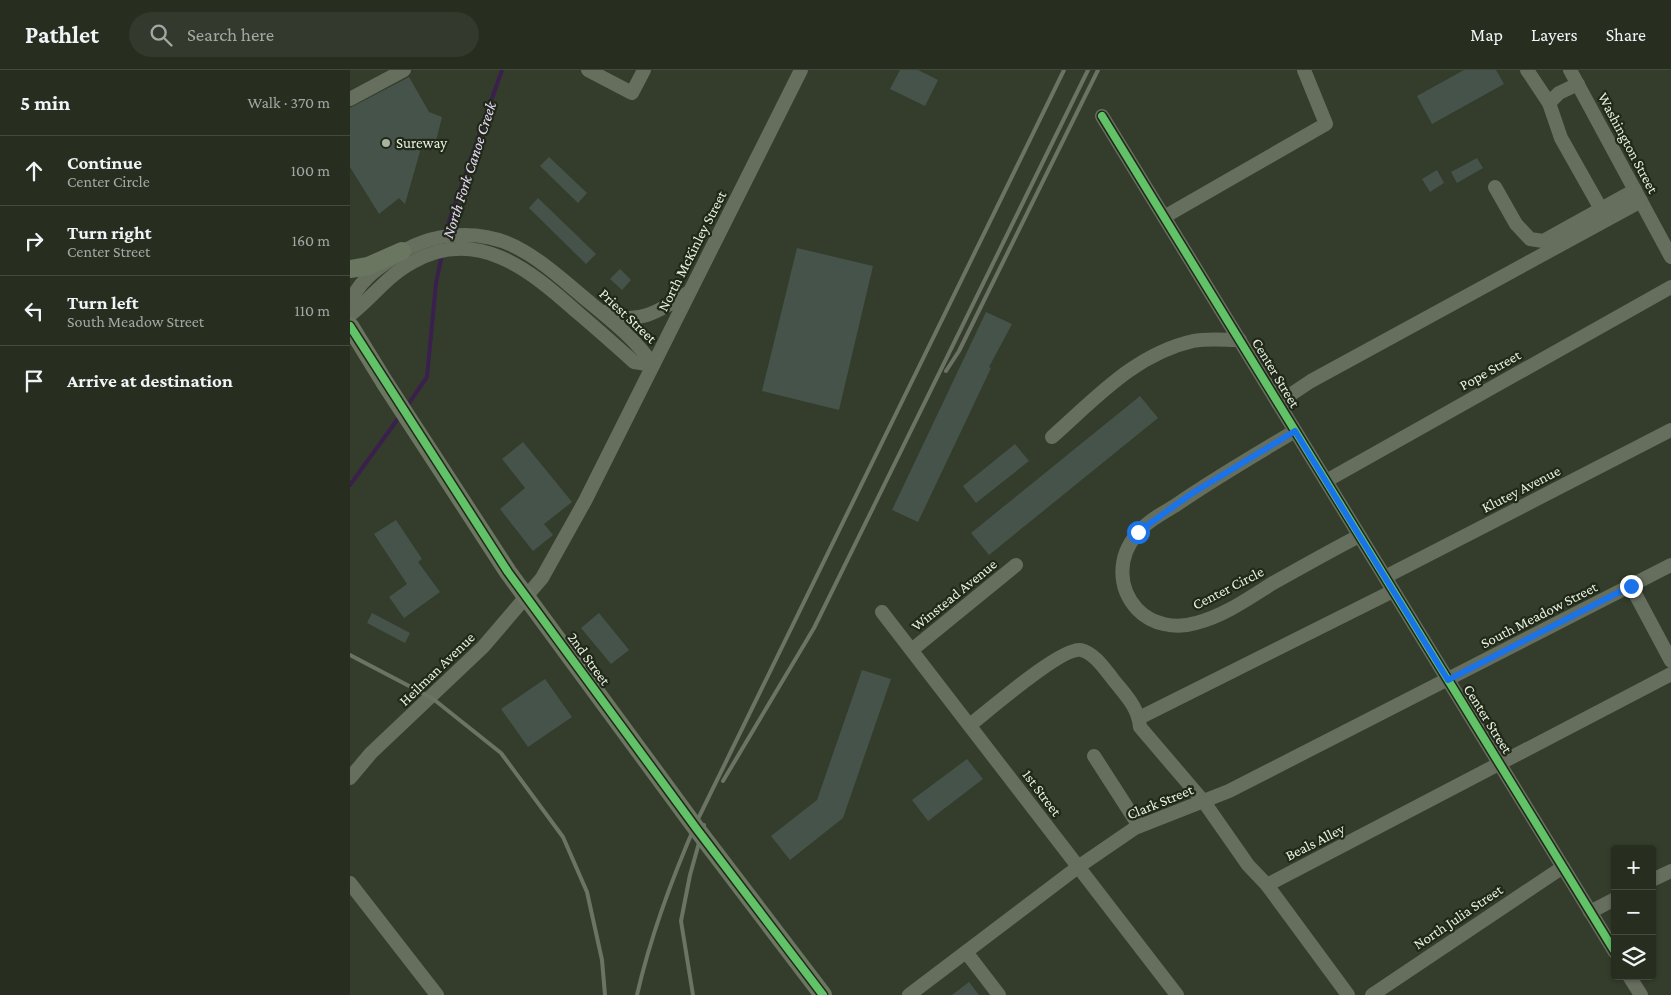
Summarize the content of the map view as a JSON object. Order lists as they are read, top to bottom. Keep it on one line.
{"streets":{"main road":["2nd Street"],"street":["Washington Street","North McKinley Street","Priest Street","Pope Street","Center Street","Klutey Avenue","Center Circle","Winstead Avenue","South Meadow Street","Heilman Avenue","1st Street","Clark Street","Beals Alley","North Julia Street"]},"crossings":[["North McKinley Street","Priest Street"],["North McKinley Street","Heilman Avenue"],["Pope Street","Center Street"],["Center Street","Klutey Avenue"],["Center Street","Center Circle"],["Center Street","South Meadow Street"],["Center Street","Clark Street"],["Center Street","Beals Alley"],["Center Street","North Julia Street"],["Winstead Avenue","1st Street"],["South Meadow Street","Clark Street"],["1st Street","Clark Street"]],"water":["North Fork Canoe Creek"],"places":["Sureway"],"page":{"header":"Pathlet","search":"Search here","nav":["Map","Layers","Share"],"heading":["5 min","Walk · 370 m"],"list":[["Continue","Center Circle","100 m"],["Turn right","Center Street","160 m"],["Turn left","South Meadow Street","110 m"],"Arrive at destination"],"map_buttons":["+","−"]}}
